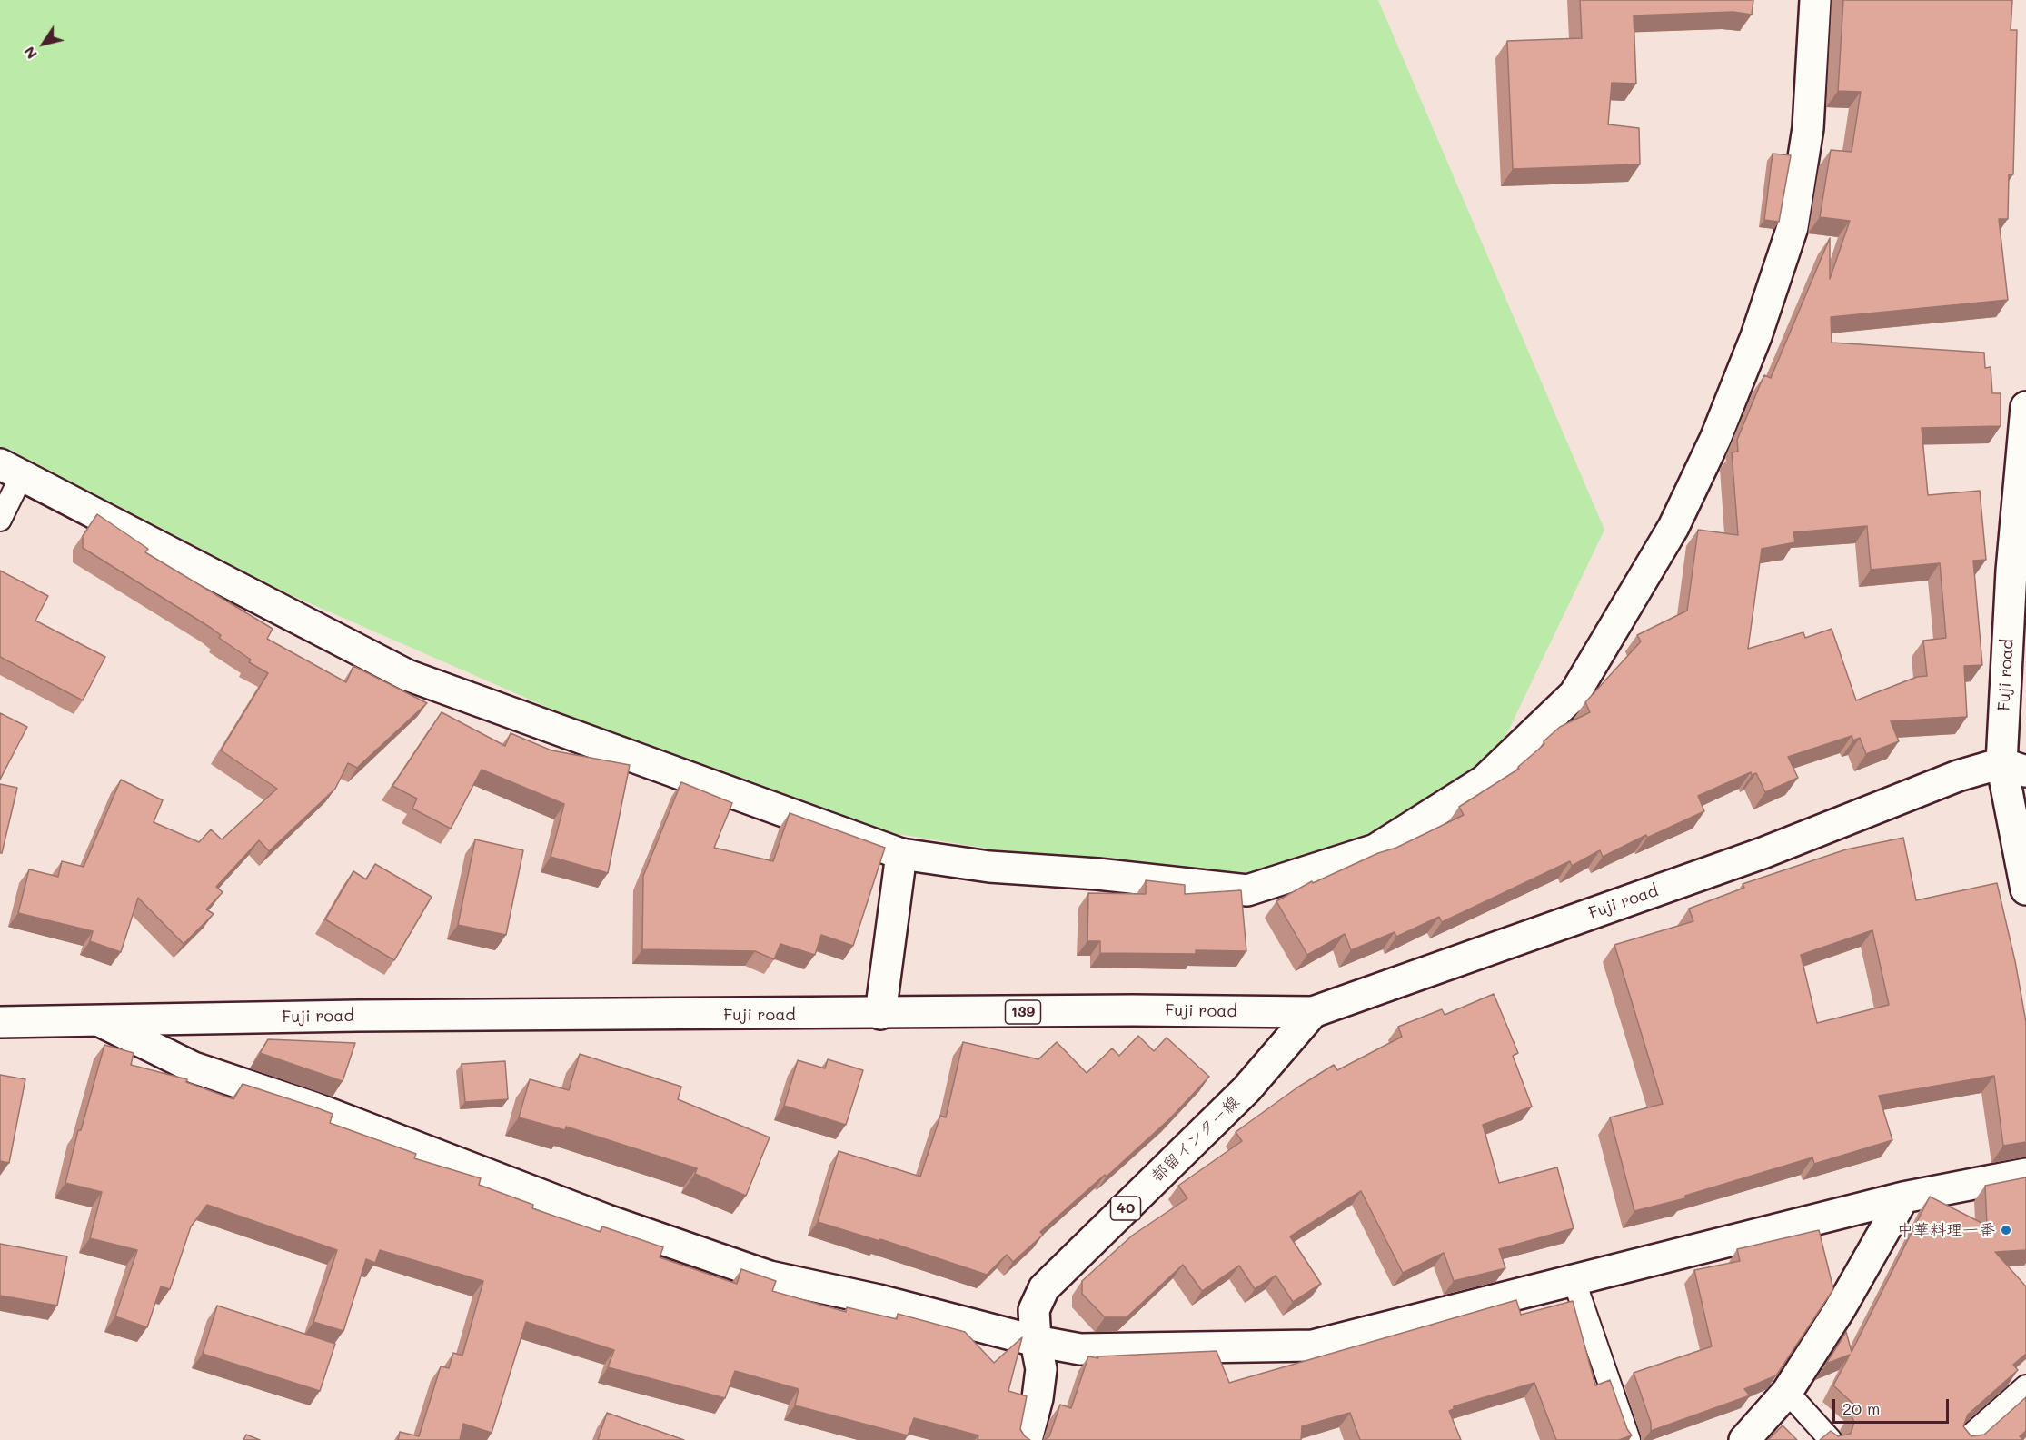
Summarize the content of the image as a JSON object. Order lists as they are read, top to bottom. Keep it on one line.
{"streets":{"main road":["Fuji road","139","都留インター線","40"]},"crossings":[["Fuji road","都留インター線"]],"places":["中華料理一番"],"scale_bar":"20 m","north":"bottom left"}
